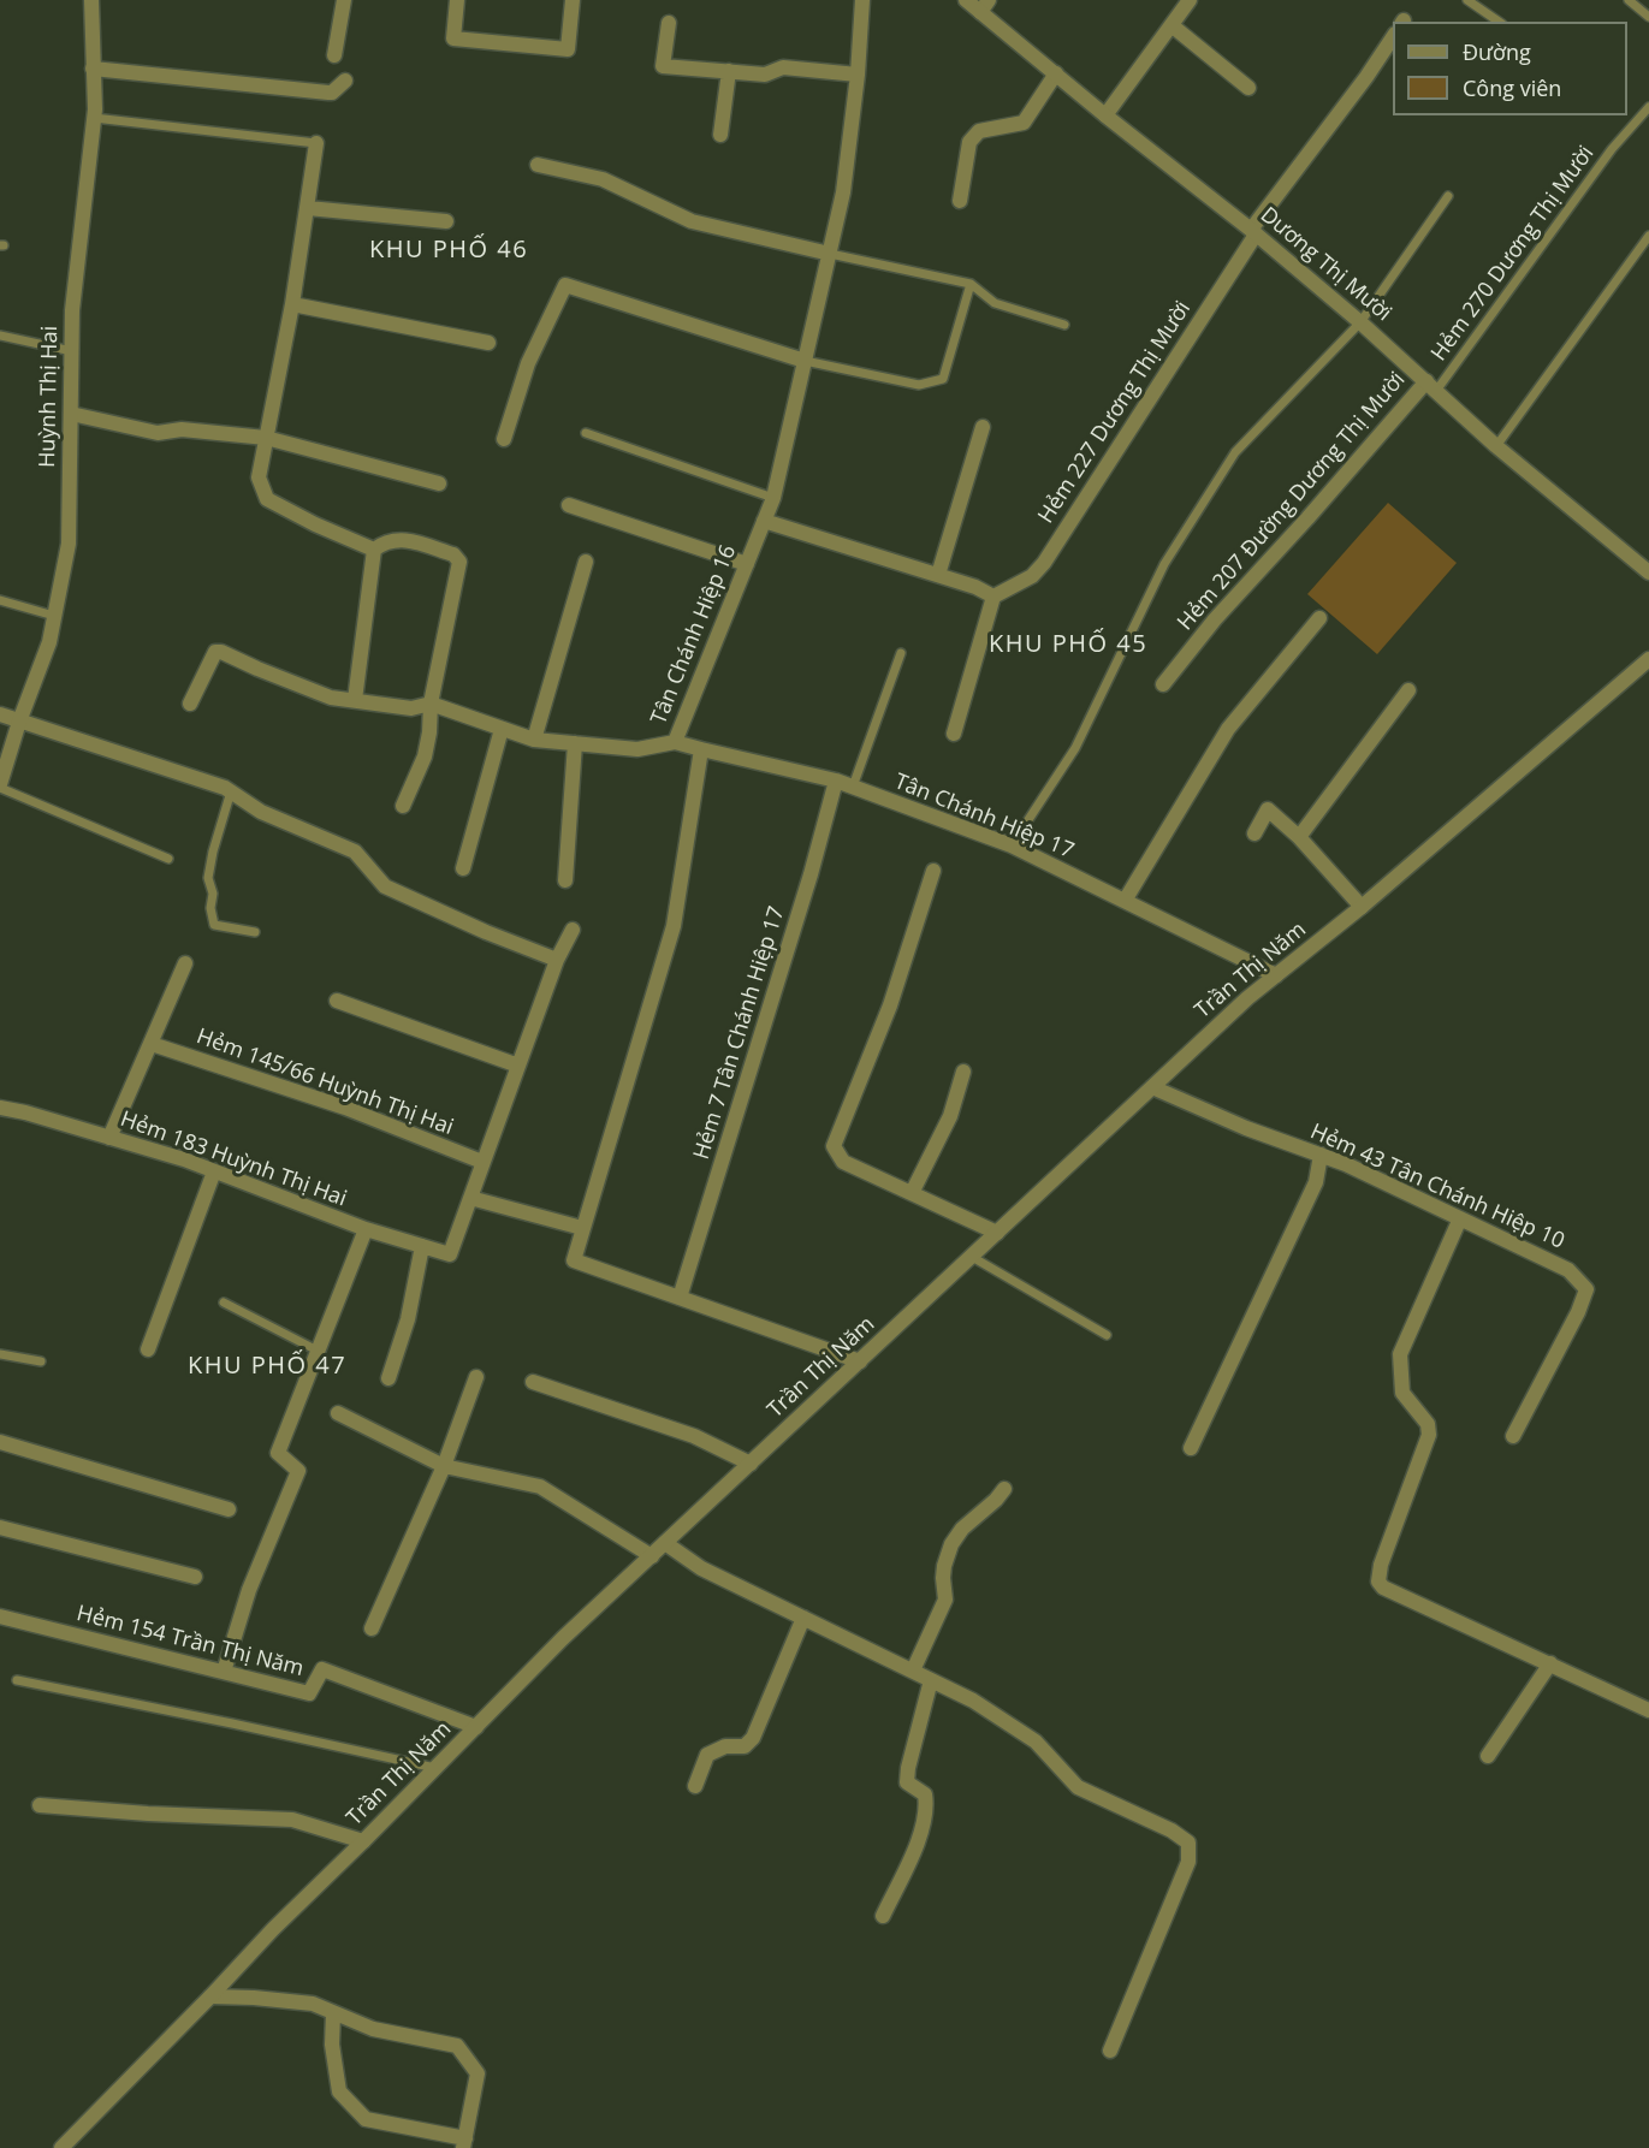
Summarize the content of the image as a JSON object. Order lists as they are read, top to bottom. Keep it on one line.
{"streets":{"street":["Dương Thị Mười","Huỳnh Thị Hai","Hẻm 227 Dương Thị Mười","Hẻm 207 Đường Dương Thị Mười","Tân Chánh Hiệp 16","Tân Chánh Hiệp 17","Trần Thị Năm","Hẻm 7 Tân Chánh Hiệp 17","Hẻm 145/66 Huỳnh Thị Hai","Hẻm 183 Huỳnh Thị Hai","Hẻm 43 Tân Chánh Hiệp 10","Hẻm 154 Trần Thị Năm"],"lane":["Hẻm 270 Dương Thị Mười"]},"crossings":[["Hẻm 270 Dương Thị Mười","Dương Thị Mười"],["Hẻm 270 Dương Thị Mười","Hẻm 207 Đường Dương Thị Mười"],["Dương Thị Mười","Hẻm 227 Dương Thị Mười"],["Dương Thị Mười","Hẻm 207 Đường Dương Thị Mười"],["Tân Chánh Hiệp 16","Tân Chánh Hiệp 17"],["Tân Chánh Hiệp 17","Trần Thị Năm"],["Tân Chánh Hiệp 17","Hẻm 7 Tân Chánh Hiệp 17"],["Trần Thị Năm","Hẻm 43 Tân Chánh Hiệp 10"],["Trần Thị Năm","Hẻm 154 Trần Thị Năm"]],"districts":["KHU PHỐ 46","KHU PHỐ 45","KHU PHỐ 47"],"legend":["Đường","Công viên"]}
